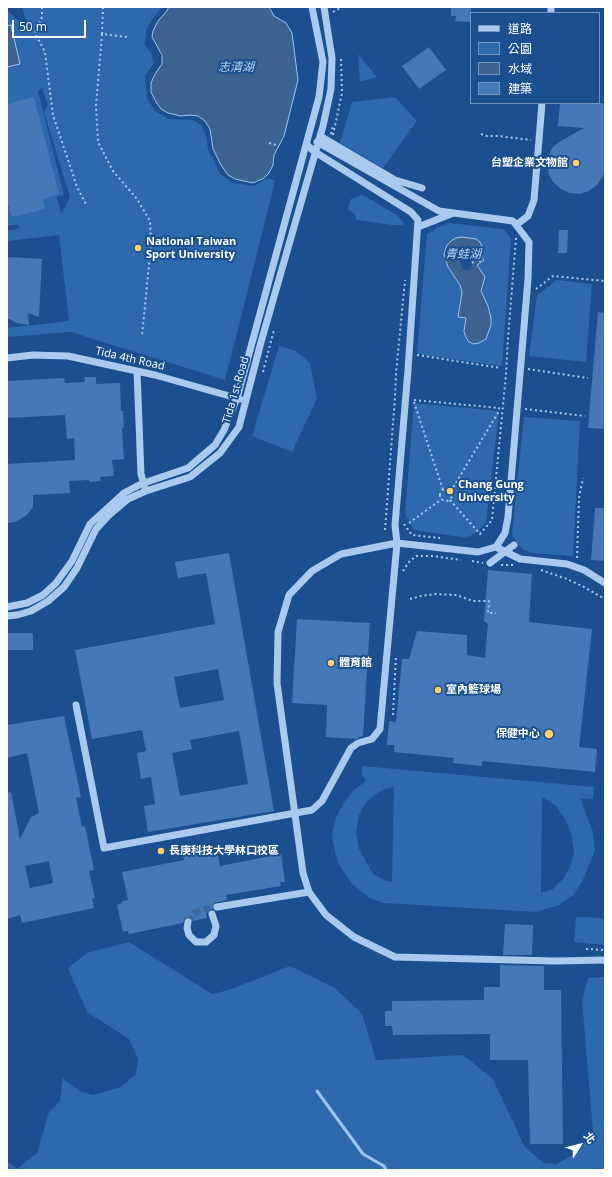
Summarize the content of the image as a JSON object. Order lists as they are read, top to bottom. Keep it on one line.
{"streets":{"street":["Tida 4th Road","Tida 1st Road"]},"crossings":[["Tida 4th Road","Tida 1st Road"]],"water":["志清湖","青蛙湖"],"places":["台塑企業文物館","National Taiwan Sport University","Chang Gung University","體育館","室內籃球場","保健中心","長庚科技大學林口校區"],"legend":["道路","公園","水域","建築"],"scale_bar":"50 m","north":"top right"}
